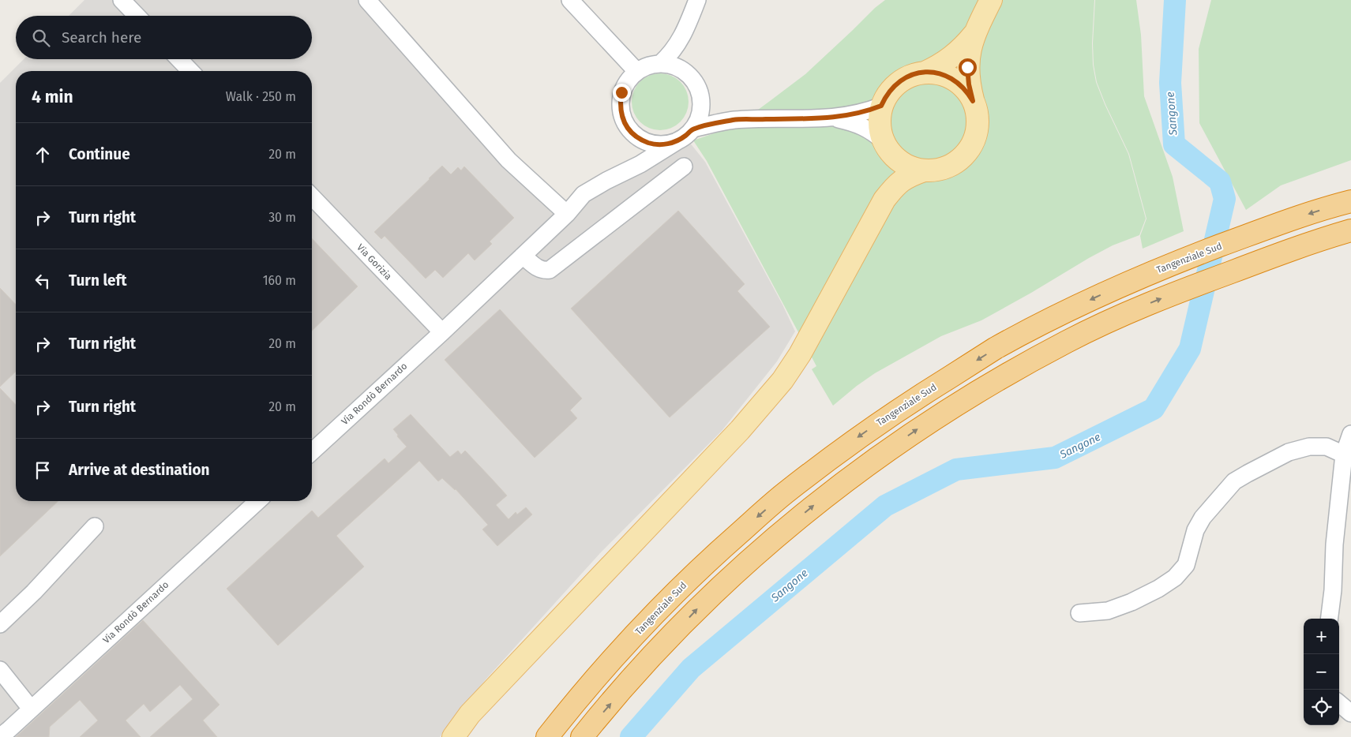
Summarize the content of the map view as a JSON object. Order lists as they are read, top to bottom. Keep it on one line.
{"streets":{"highway":["Tangenziale Sud"],"street":["Via Gorizia","Via Rondò Bernardo"]},"crossings":[["Via Gorizia","Via Rondò Bernardo"]],"water":["Sangone"],"page":{"search":"Search here","heading":["4 min","Walk · 250 m"],"list":[["Continue","20 m"],["Turn right","30 m"],["Turn left","160 m"],["Turn right","20 m"],["Turn right","20 m"],"Arrive at destination"],"map_buttons":["+","−"]}}
